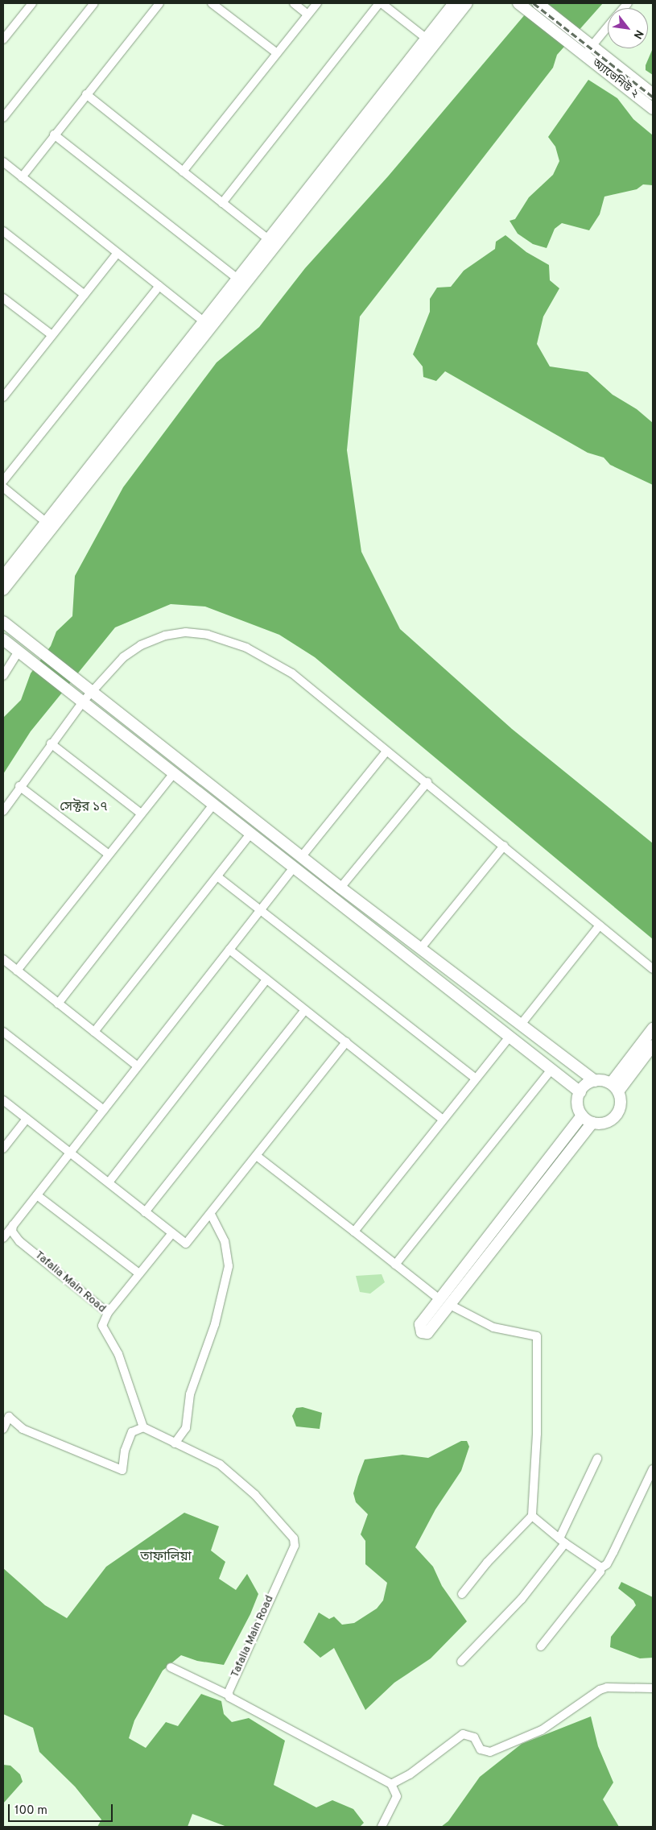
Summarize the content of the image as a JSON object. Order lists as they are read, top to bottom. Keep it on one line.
{"streets":{"street":["অ্যাভেনিউ ২","Tafalia Main Road"]},"districts":["সেক্টর ১৭","তাফালিয়া"],"scale_bar":"100 m","north":"bottom right"}
